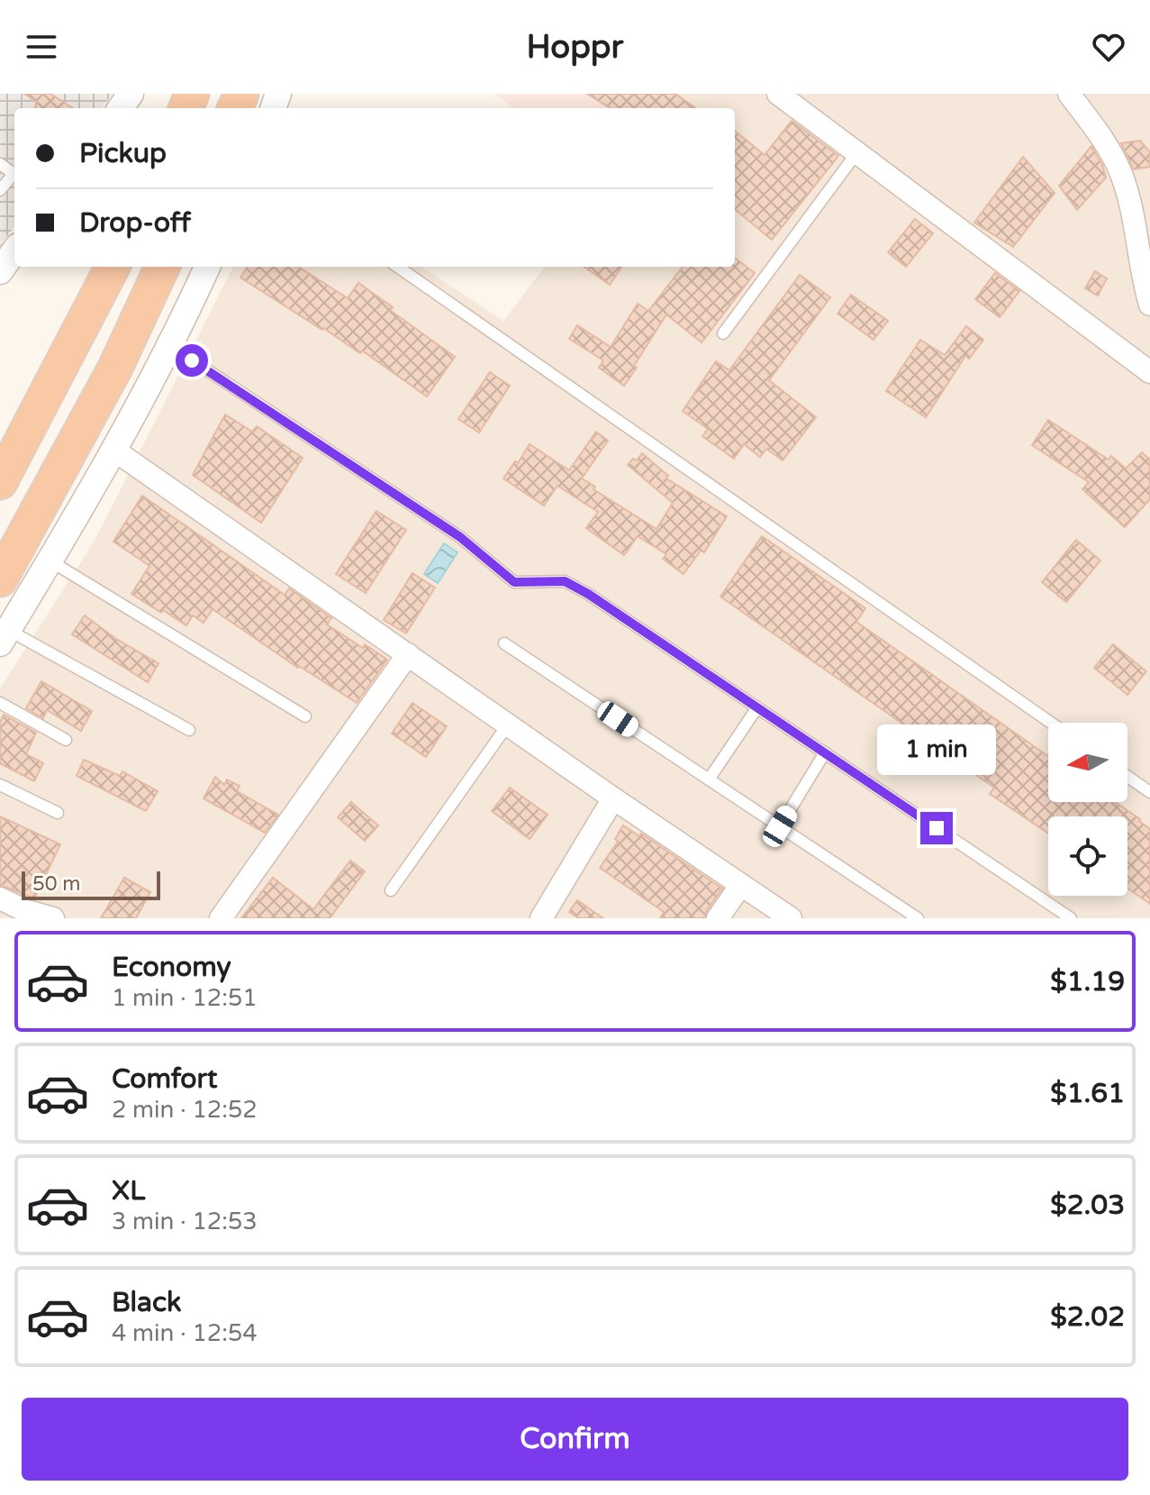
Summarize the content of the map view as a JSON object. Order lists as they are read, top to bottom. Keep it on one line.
{"scale_bar":"50 m","north":"left","page":{"header":"Hoppr","banner":["Pickup","Drop-off"],"bubble":"1 min","scale":"50 m","list":[{"name":"Economy","note":"1 min · 12:51","value":"$1.19"},{"name":"Comfort","note":"2 min · 12:52","value":"$1.61"},{"name":"XL","note":"3 min · 12:53","value":"$2.03"},{"name":"Black","note":"4 min · 12:54","value":"$2.02"}],"buttons":"Confirm"}}
